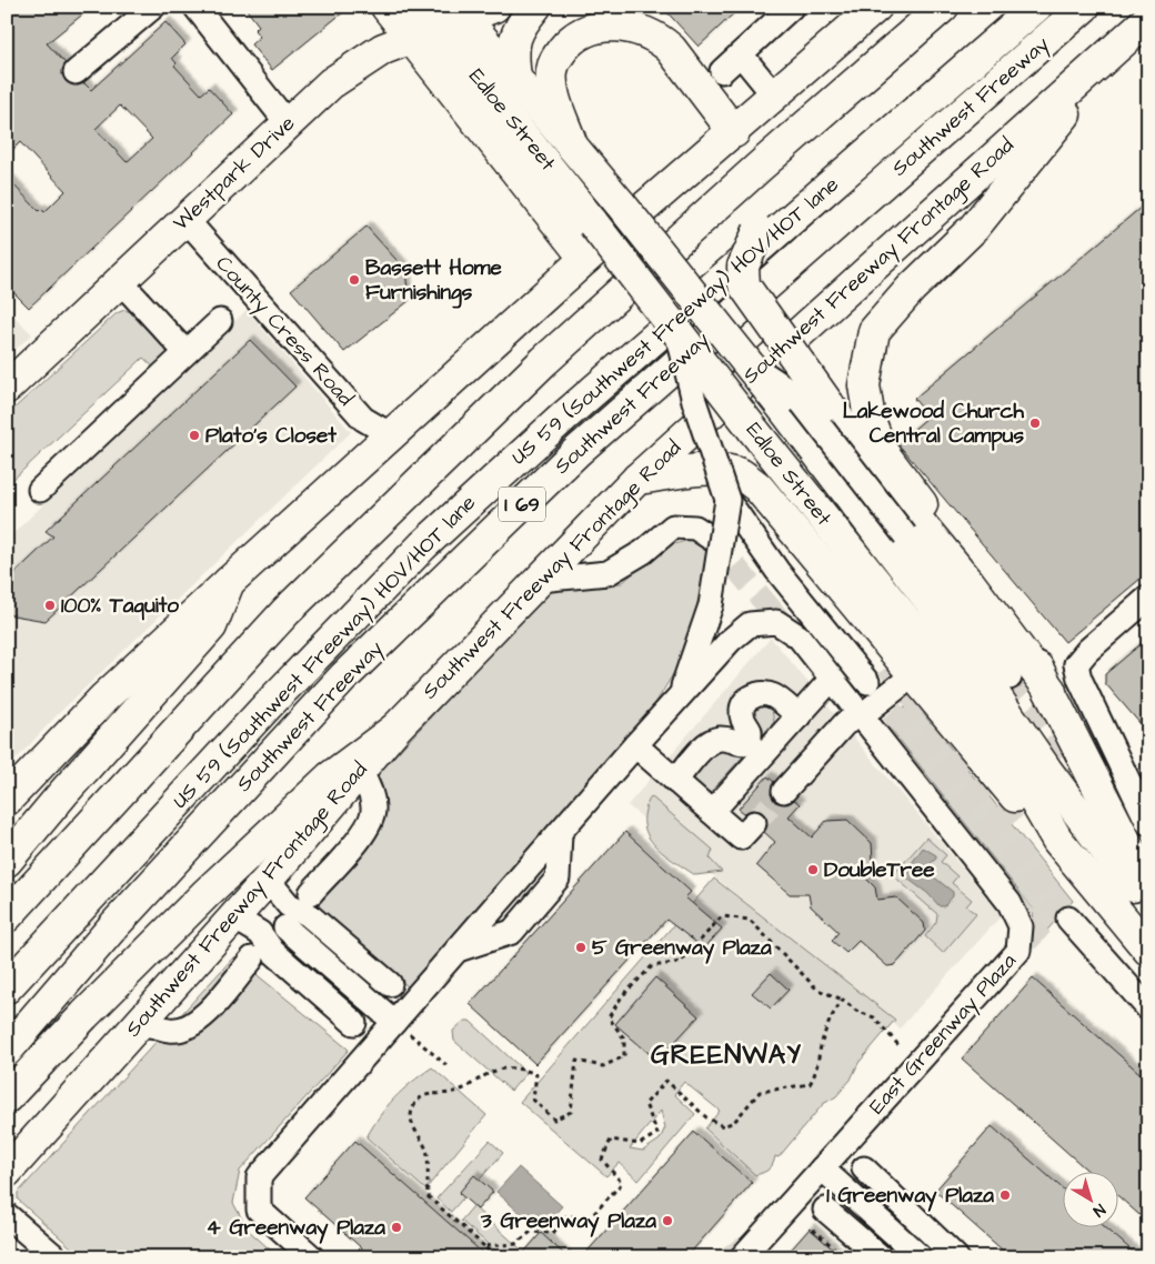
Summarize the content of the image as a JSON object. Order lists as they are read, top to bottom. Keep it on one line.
{"streets":{"main road":["Southwest Freeway","Edloe Street","Westpark Drive","Southwest Freeway Frontage Road","US 59 (Southwest Freeway) HOV/HOT lane","I 69"],"street":["County Cress Road","East Greenway Plaza"]},"crossings":[["Edloe Street","Westpark Drive"],["Westpark Drive","County Cress Road"]],"districts":["GREENWAY"],"places":["Bassett Home Furnishings","Lakewood Church Central Campus","Plato's Closet","100% Taquito","DoubleTree","5 Greenway Plaza","1 Greenway Plaza","3 Greenway Plaza","4 Greenway Plaza"],"north":"bottom right"}
